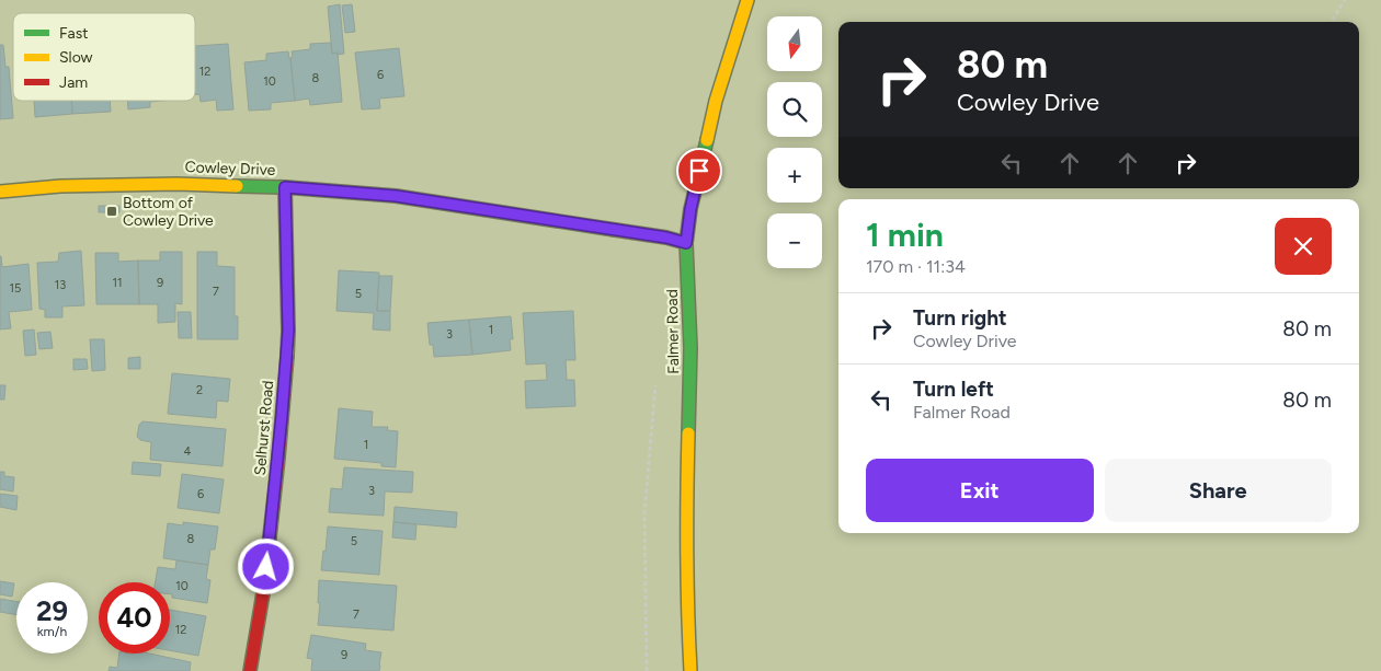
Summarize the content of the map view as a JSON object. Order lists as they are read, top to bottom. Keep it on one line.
{"streets":{"street":["Cowley Drive","Falmer Road","Selhurst Road"]},"crossings":[["Cowley Drive","Falmer Road"],["Cowley Drive","Selhurst Road"]],"places":{"transit":["Bottom of Cowley Drive"]},"house_numbers":["12","6","8","10","11","9","13","15","7","5","1","3","2","1","4","3","6","8","5","10","7","12","9"],"legend":["Fast","Slow","Jam"],"north":"bottom","page":{"map_buttons":["+","−"],"turn":["80 m","Cowley Drive"],"heading":["1 min","170 m · 11:34"],"list":[{"name":"Turn right","note":"Cowley Drive","value":"80 m"},{"name":"Turn left","note":"Falmer Road","value":"80 m"}],"buttons":["Exit","Share"],"speed":"29 km/h","limit":"40"}}
